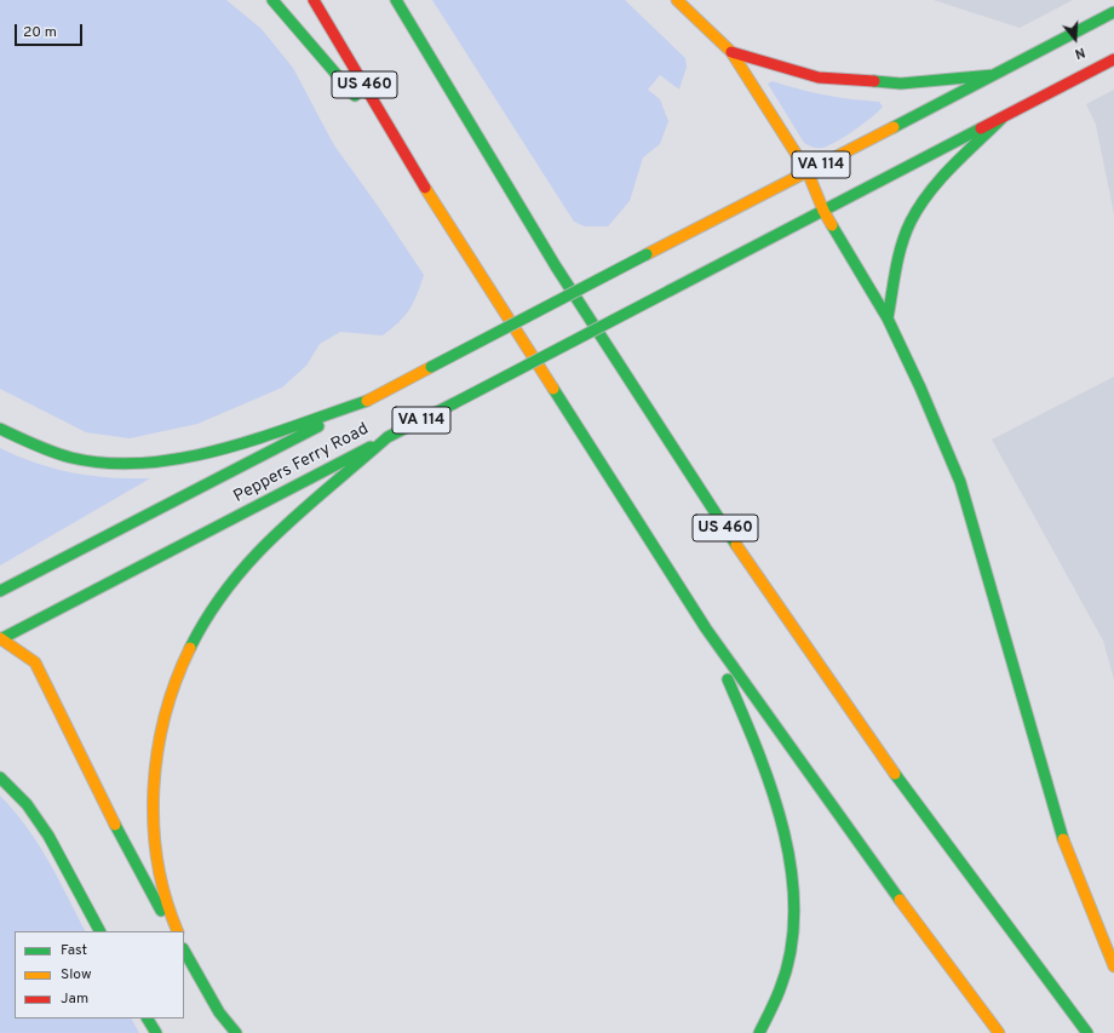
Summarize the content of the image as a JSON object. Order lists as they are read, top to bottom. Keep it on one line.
{"streets":{"main road":["US 460","VA 114","Peppers Ferry Road"]},"crossings":[["VA 114","Peppers Ferry Road"]],"legend":["Fast","Slow","Jam"],"scale_bar":"20 m","north":"bottom"}
